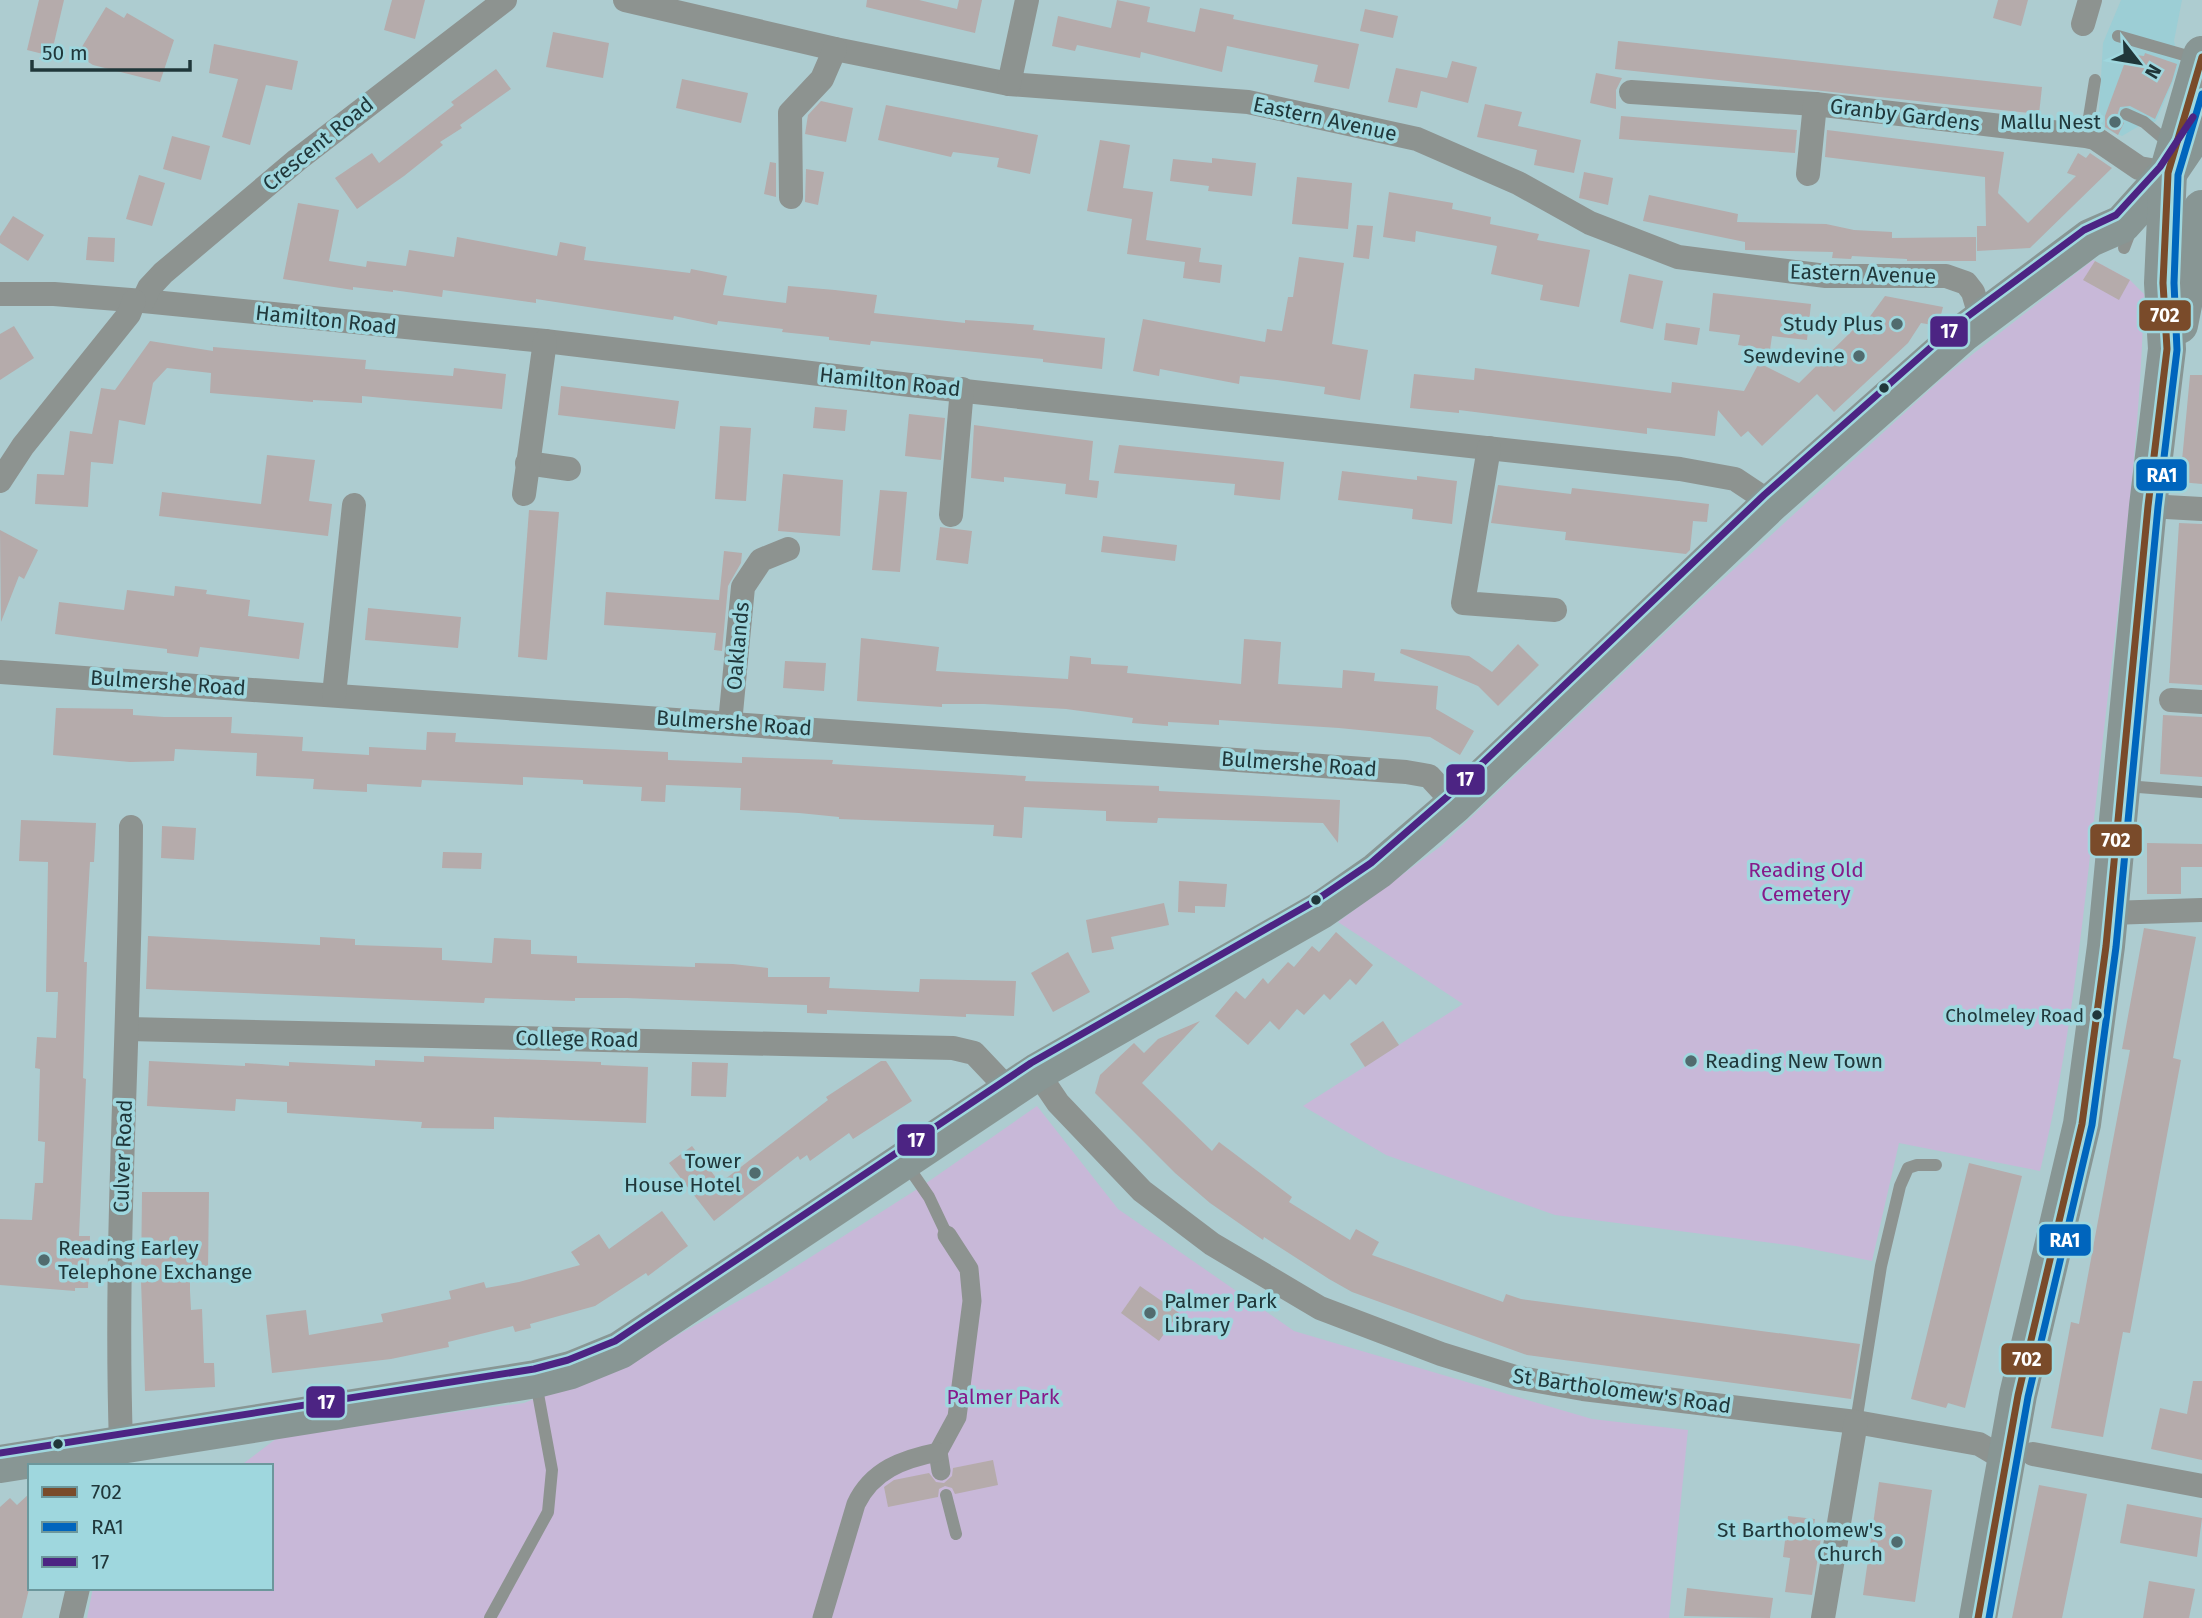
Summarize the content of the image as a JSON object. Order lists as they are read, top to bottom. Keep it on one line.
{"streets":{"street":["Granby Gardens","Eastern Avenue","Crescent Road","Hamilton Road","Oaklands","Bulmershe Road","College Road","Culver Road","St Bartholomew's Road"]},"crossings":[["Crescent Road","Hamilton Road"],["Oaklands","Bulmershe Road"],["College Road","Culver Road"],["College Road","St Bartholomew's Road"]],"parks":["Reading Old Cemetery","Palmer Park"],"places":["Mallu Nest","Study Plus","Sewdevine","Cholmeley Road","Reading New Town","Tower House Hotel","Reading Earley Telephone Exchange","Palmer Park Library","St Bartholomew's Church"],"lines":["transit line 702","transit line RA1","transit line 17"],"legend":["702","RA1","17"],"scale_bar":"50 m","north":"bottom right"}
